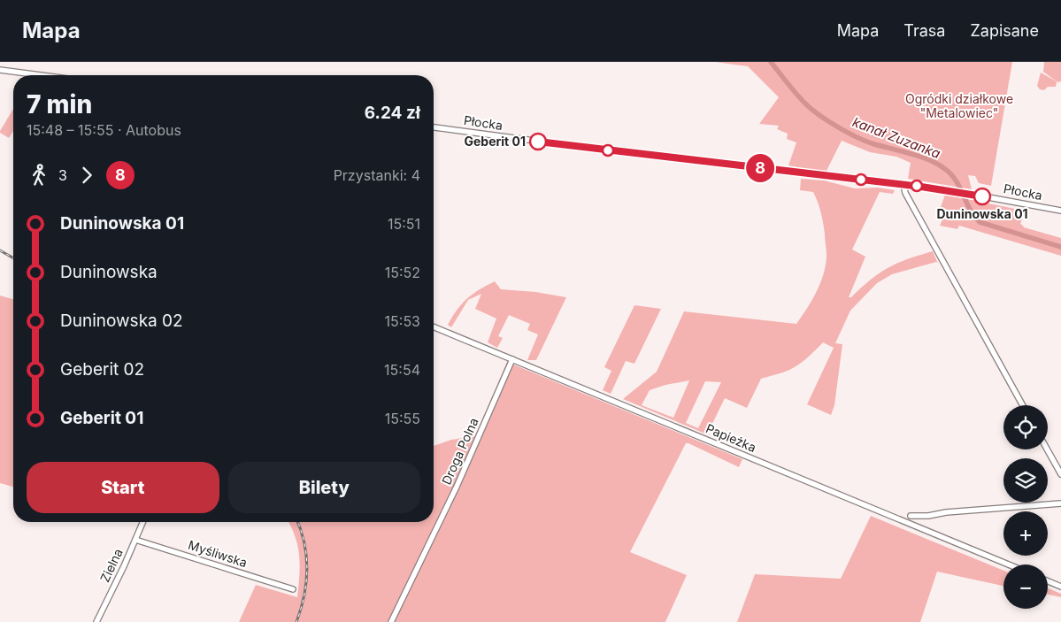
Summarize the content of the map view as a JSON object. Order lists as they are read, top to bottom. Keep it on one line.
{"streets":{"street":["Płocka","Papieżka","Droga Polna","Myśliwska","Zielna"]},"crossings":[["Papieżka","Droga Polna"],["Myśliwska","Zielna"]],"water":["kanał Zuzanka"],"parks":["Ogródki działkowe \"Metalowiec\""],"places":["Geberit 01","Duninowska 01"],"lines":["bus line 8"],"page":{"header":"Mapa","nav":["Mapa","Trasa","Zapisane"],"on_map":"8","heading":["7 min","15:48 – 15:55 · Autobus","6.24 zł"],"legs":["3","8","Przystanki: 4"],"list":[{"name":"Duninowska 01","value":"15:51"},{"name":"Duninowska","value":"15:52"},{"name":"Duninowska 02","value":"15:53"},{"name":"Geberit 02","value":"15:54"},{"name":"Geberit 01","value":"15:55"}],"map_buttons":["+","−"],"buttons":["Start","Bilety"]}}
